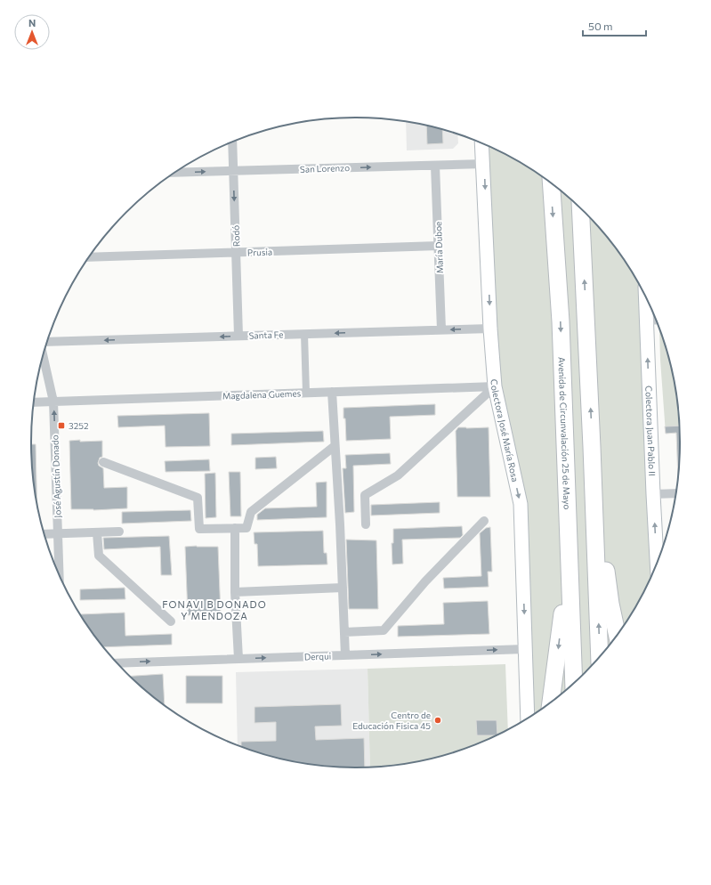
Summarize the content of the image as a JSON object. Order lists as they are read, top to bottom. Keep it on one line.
{"streets":{"highway":["Avenida de Circunvalación 25 de Mayo"],"main road":["Colectora José María Rosa","Colectora Juan Pablo II"],"street":["San Lorenzo","Rodó","María Duboe","Prusia","Santa Fe","Magdalena Guemes","José Agustín Donado","Derqui"]},"crossings":[["San Lorenzo","Rodó"],["San Lorenzo","María Duboe"],["San Lorenzo","Colectora José María Rosa"],["Rodó","Prusia"],["Rodó","Santa Fe"],["María Duboe","Prusia"],["María Duboe","Santa Fe"],["Santa Fe","Colectora José María Rosa"],["Magdalena Guemes","Colectora José María Rosa"],["Magdalena Guemes","José Agustín Donado"],["Colectora José María Rosa","Derqui"]],"one_way":["San Lorenzo","Rodó","Santa Fe","Colectora José María Rosa","Colectora Juan Pablo II","José Agustín Donado","Derqui"],"districts":["FONAVI B DONADO Y MENDOZA"],"places":{"transit":["3252"],"other":["Centro de Educación Fisica 45"]},"scale_bar":"50 m","north":"top"}
